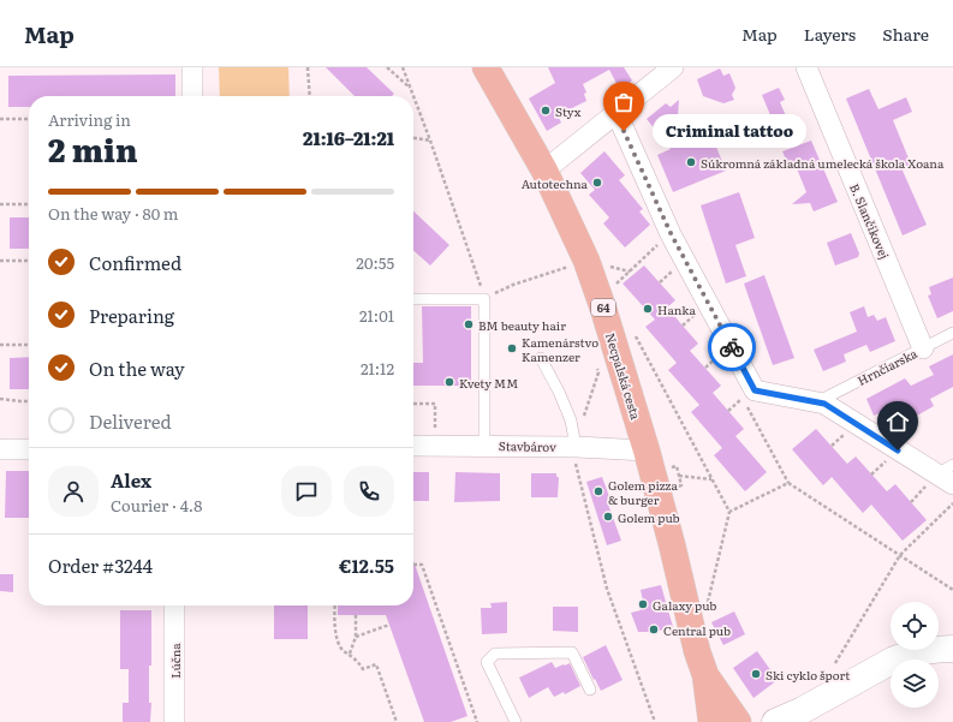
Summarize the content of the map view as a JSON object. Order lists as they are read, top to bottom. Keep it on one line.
{"streets":{"main road":["64","Necpalská cesta"],"street":["B. Slančíkovej","Stavbárov","Lúčna"],"lane":["Hrnčiarska"]},"crossings":[["B. Slančíkovej","Hrnčiarska"],["Necpalská cesta","Stavbárov"]],"places":["Styx","Criminal tattoo","Súkromná základná umelecká škola Xoana","Autotechna","Hanka","BM beauty hair","Kamenárstvo Kamenzer","Kvety MM","Golem pizza & burger","Golem pub","Galaxy pub","Central pub","Ski cyklo šport"],"page":{"header":"Map","nav":["Map","Layers","Share"],"heading":["2 min","Arriving in","21:16–21:21"],"panel":["Alex","Courier · 4.8","Order #3244","€12.55"],"bubble":"Criminal tattoo","bar":"On the way · 80 m","list":[["Confirmed","20:55"],["Preparing","21:01"],["On the way","21:12"],"Delivered"]}}
